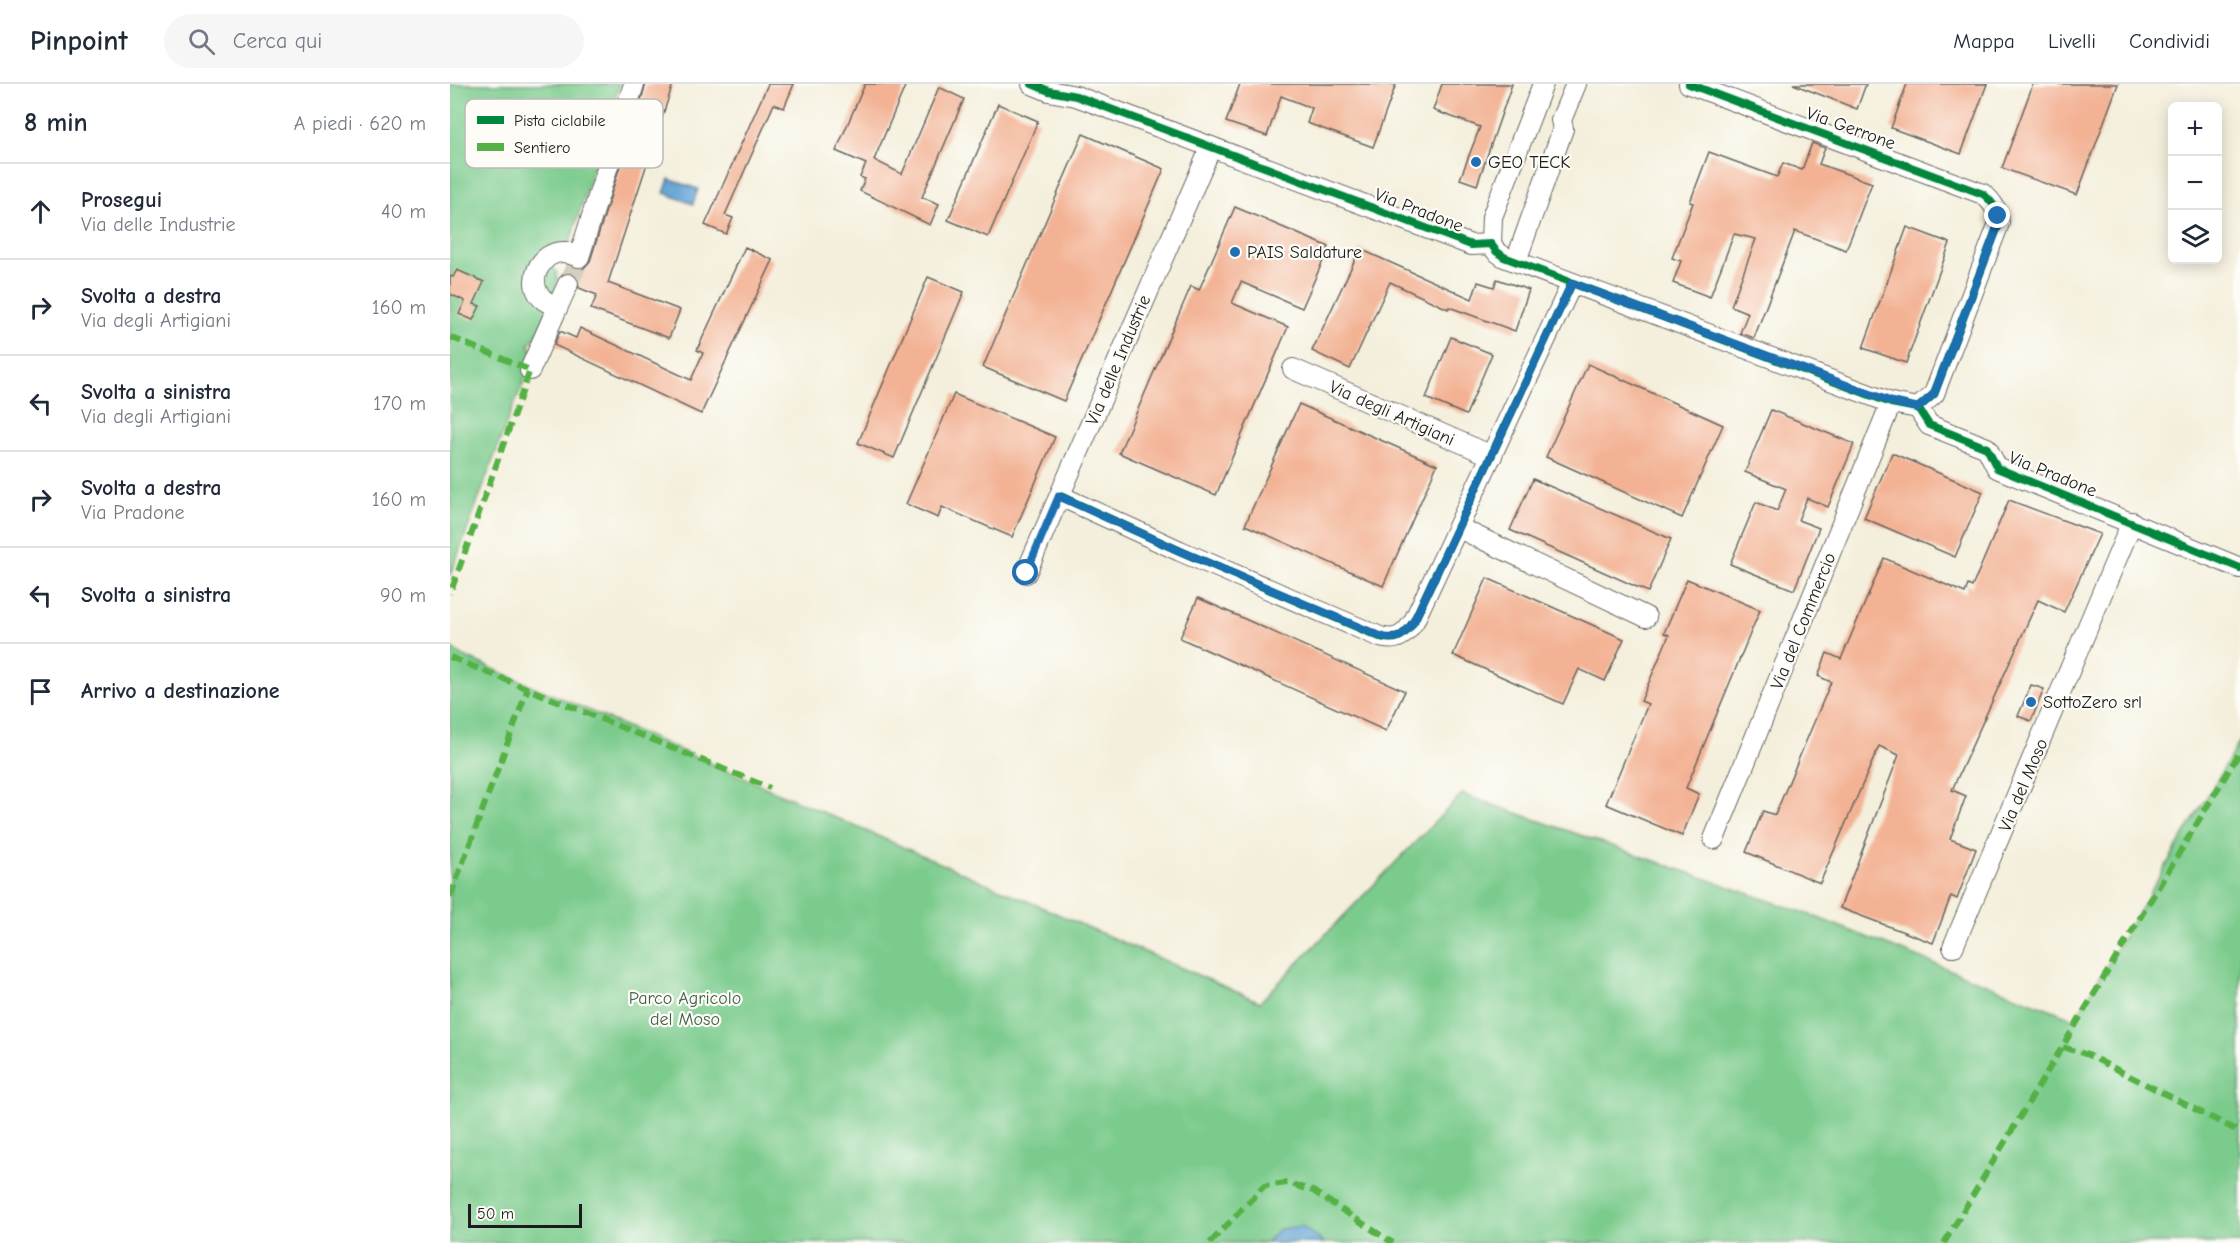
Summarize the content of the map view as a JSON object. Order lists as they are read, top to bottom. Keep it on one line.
{"streets":{"street":["Via Gerrone","Via Pradone","Via delle Industrie","Via degli Artigiani","Via del Commercio","Via del Moso"]},"crossings":[["Via Gerrone","Via Pradone"],["Via Pradone","Via delle Industrie"],["Via Pradone","Via del Commercio"],["Via Pradone","Via del Moso"]],"parks":["Parco Agricolo del Moso"],"places":["GEO TECK","PAIS Saldature","SottoZero srl"],"legend":["Pista ciclabile","Sentiero"],"scale_bar":"50 m","page":{"header":"Pinpoint","search":"Cerca qui","nav":["Mappa","Livelli","Condividi"],"heading":["8 min","A piedi · 620 m"],"map_buttons":["+","−"],"list":[["Prosegui","Via delle Industrie","40 m"],["Svolta a destra","Via degli Artigiani","160 m"],["Svolta a sinistra","Via degli Artigiani","170 m"],["Svolta a destra","Via Pradone","160 m"],["Svolta a sinistra","90 m"],"Arrivo a destinazione"],"scale":"50 m"}}
